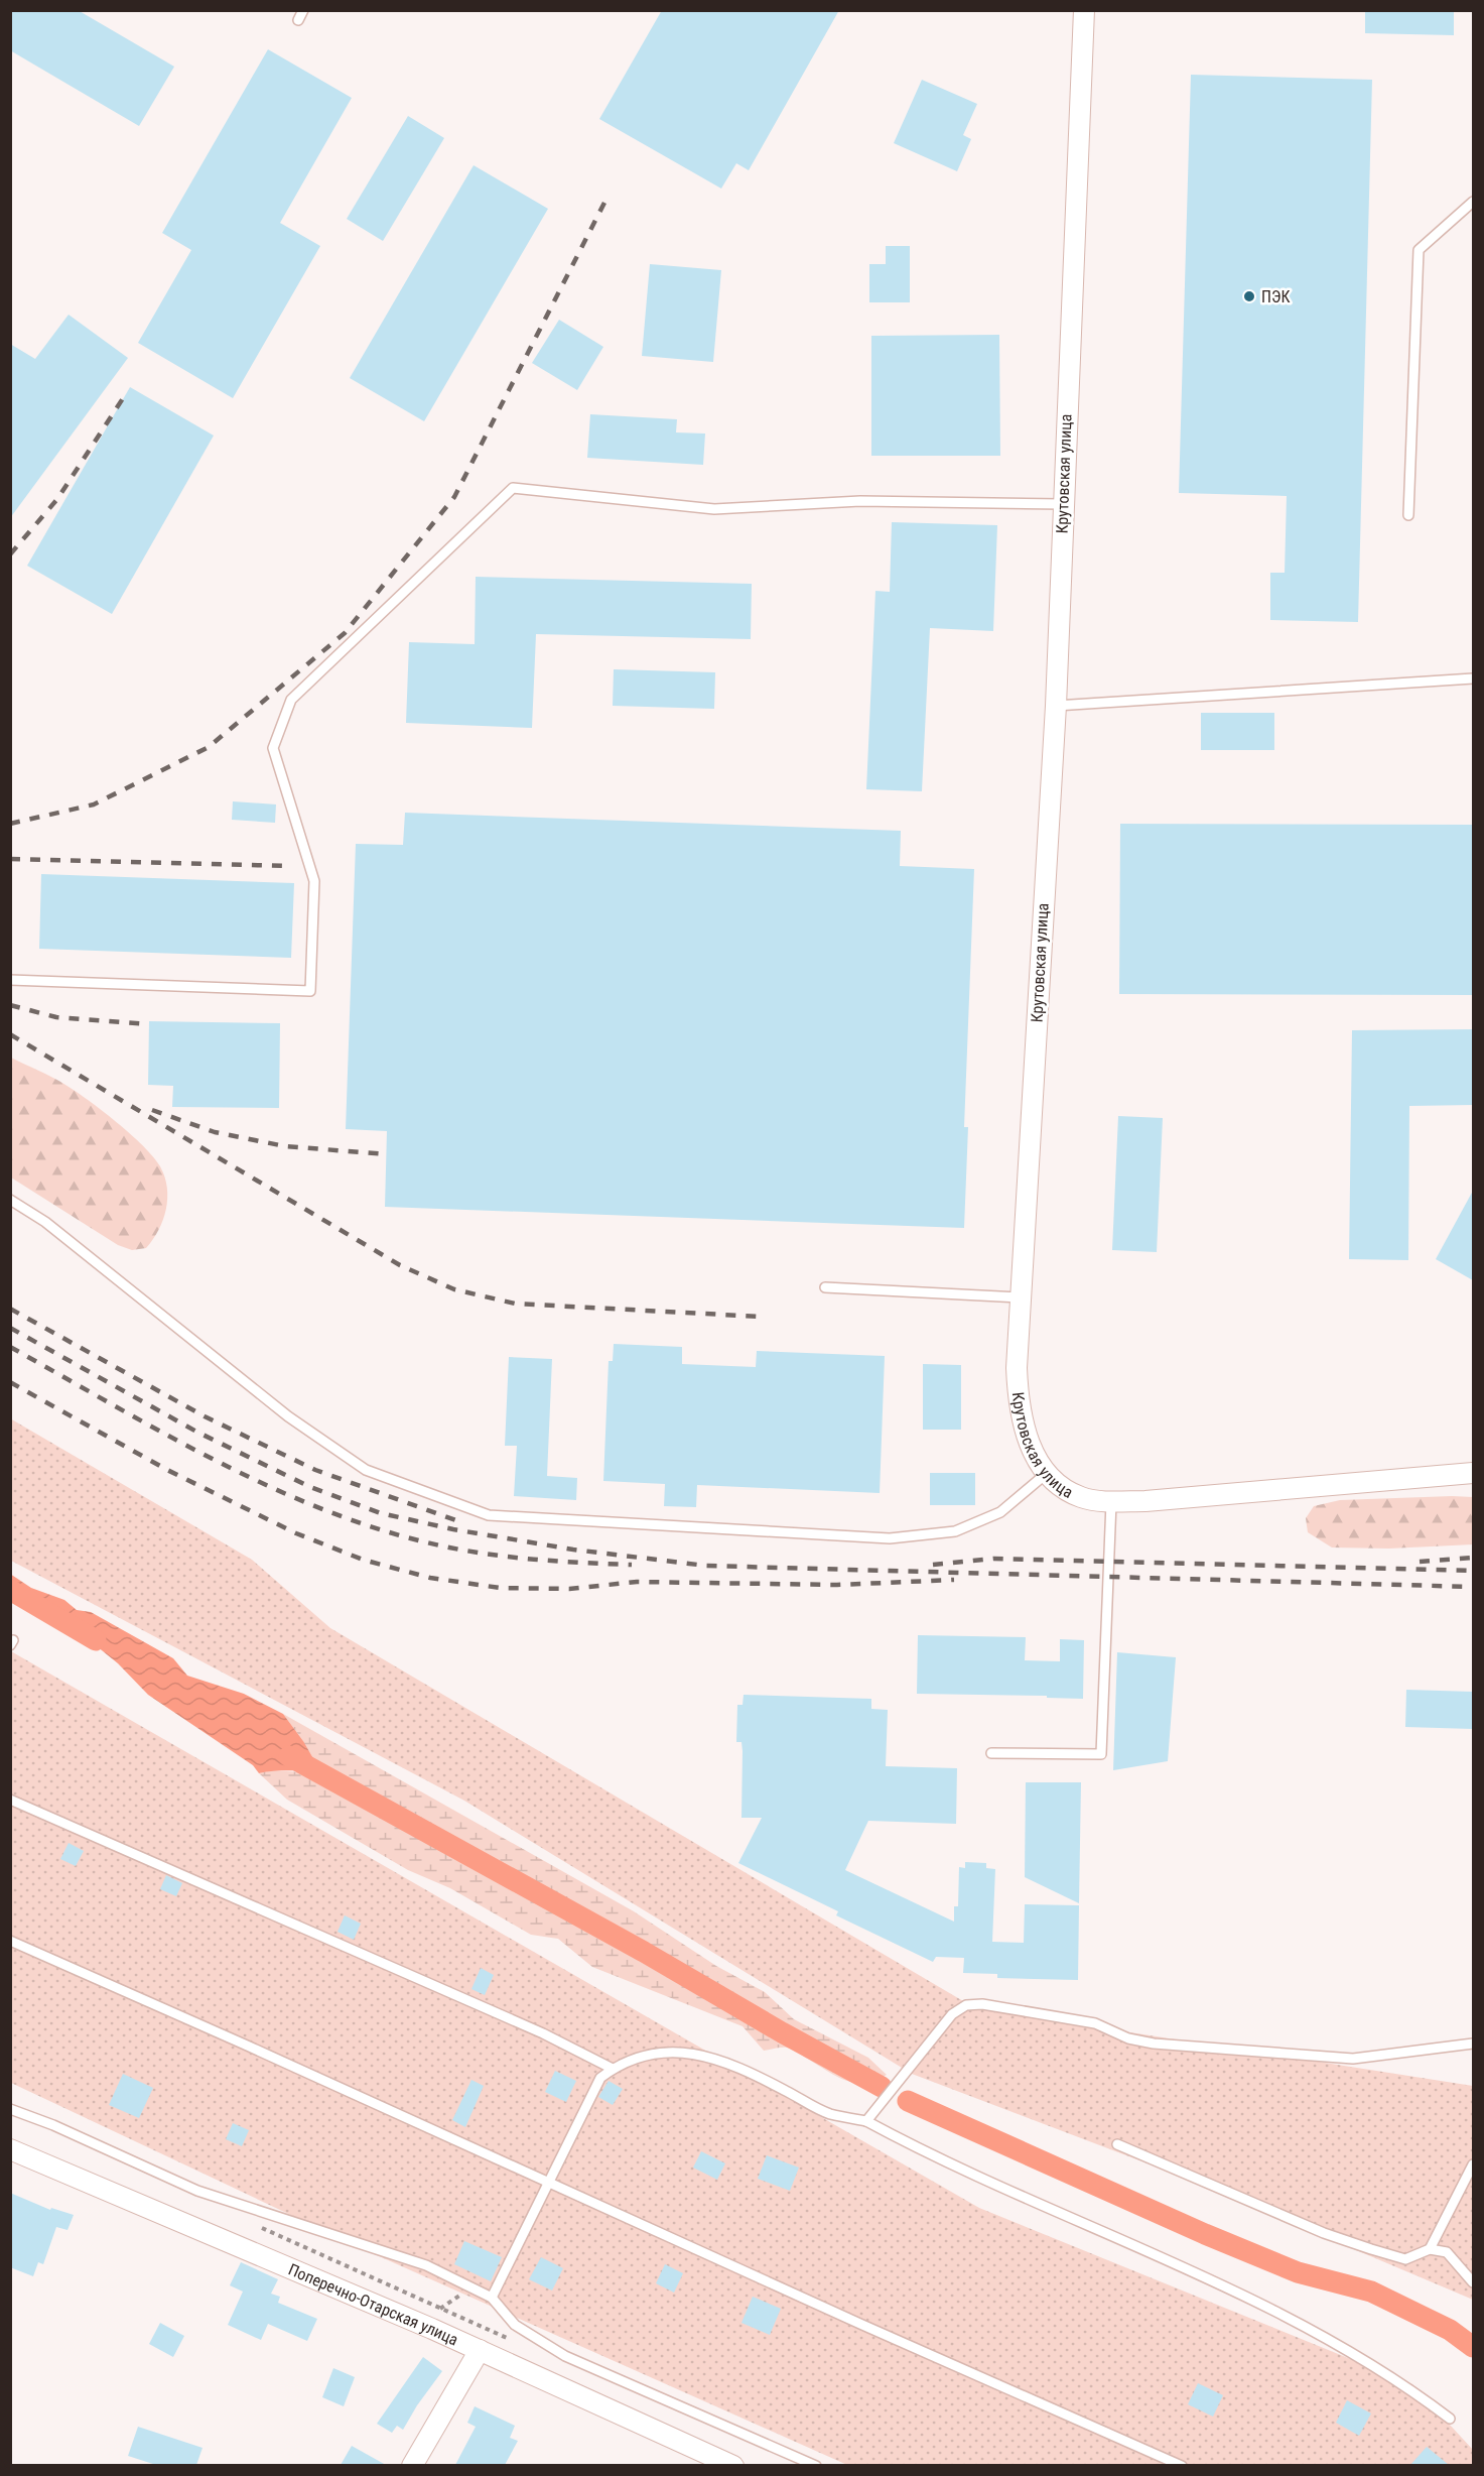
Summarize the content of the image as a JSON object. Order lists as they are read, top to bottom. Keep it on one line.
{"streets":{"street":["Крутовская улица","Поперечно-Отарская улица"]},"places":["ПЭК"]}
